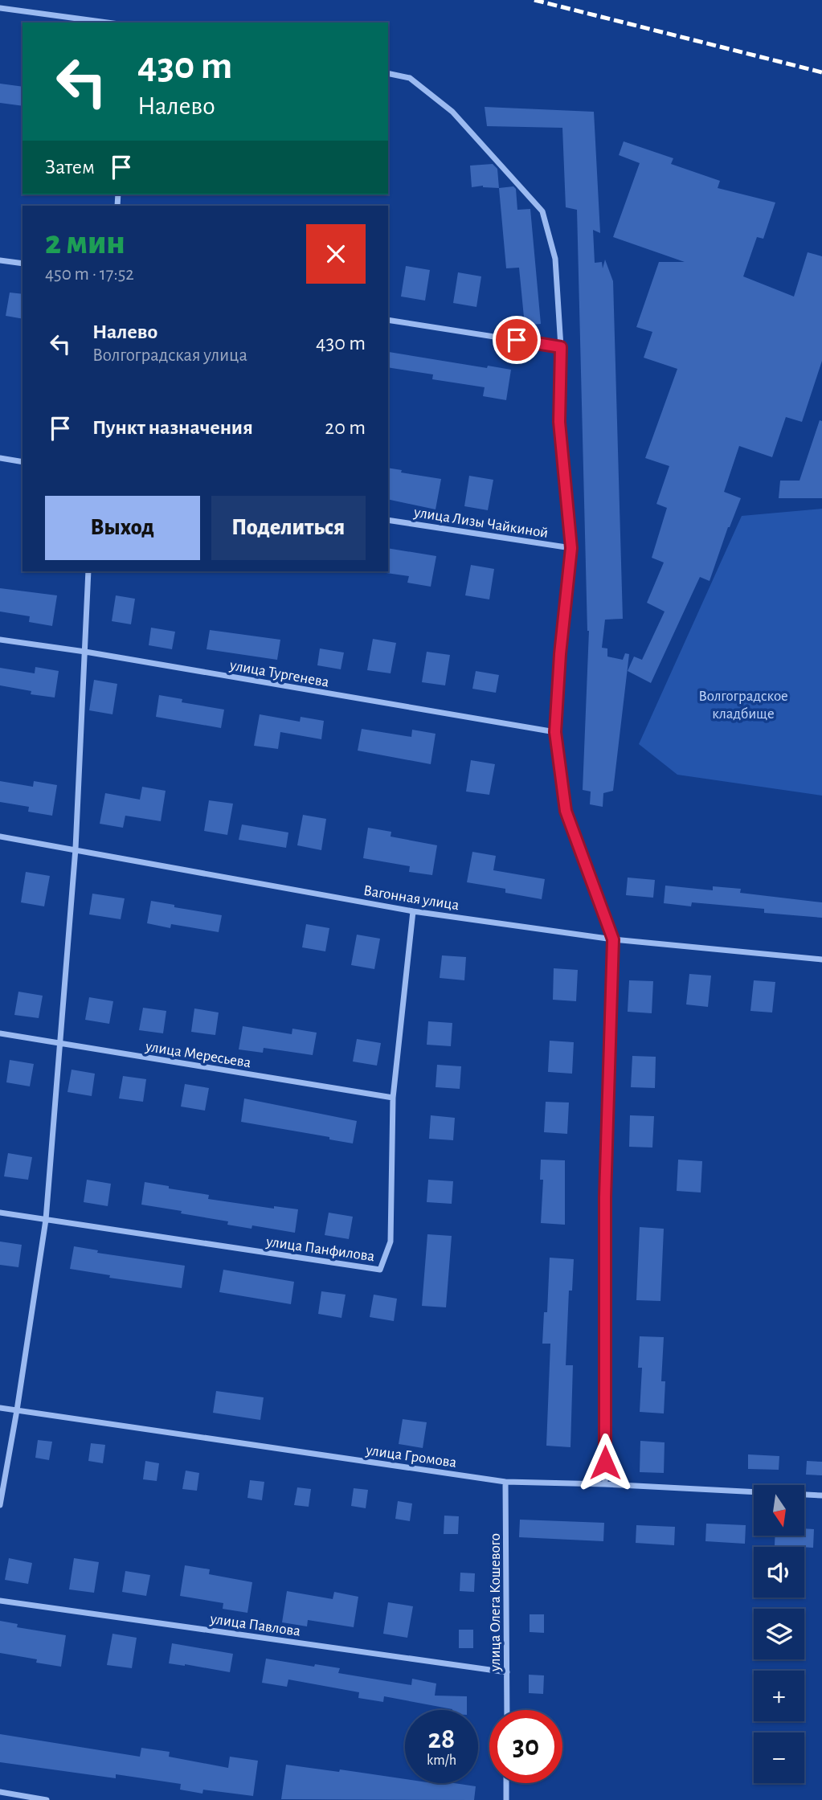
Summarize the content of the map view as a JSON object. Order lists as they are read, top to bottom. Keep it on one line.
{"streets":{"street":["улица Лизы Чайкиной","улица Тургенева","Вагонная улица","улица Мересьева","улица Панфилова","улица Громова","улица Олега Кошевого","улица Павлова"]},"crossings":[["Вагонная улица","улица Панфилова"],["улица Мересьева","улица Панфилова"],["улица Громова","улица Олега Кошевого"],["улица Олега Кошевого","улица Павлова"]],"parks":["Волгоградское кладбище"],"north":"bottom","page":{"turn":["430 m","Налево"],"then":"Затем","heading":["2 мин","450 m · 17:52"],"list":[{"name":"Налево","note":"Волгоградская улица","value":"430 m"},{"name":"Пункт назначения","value":"20 m"}],"buttons":["Выход","Поделиться"],"map_buttons":["+","−"],"speed":"28 km/h","limit":"30"}}
